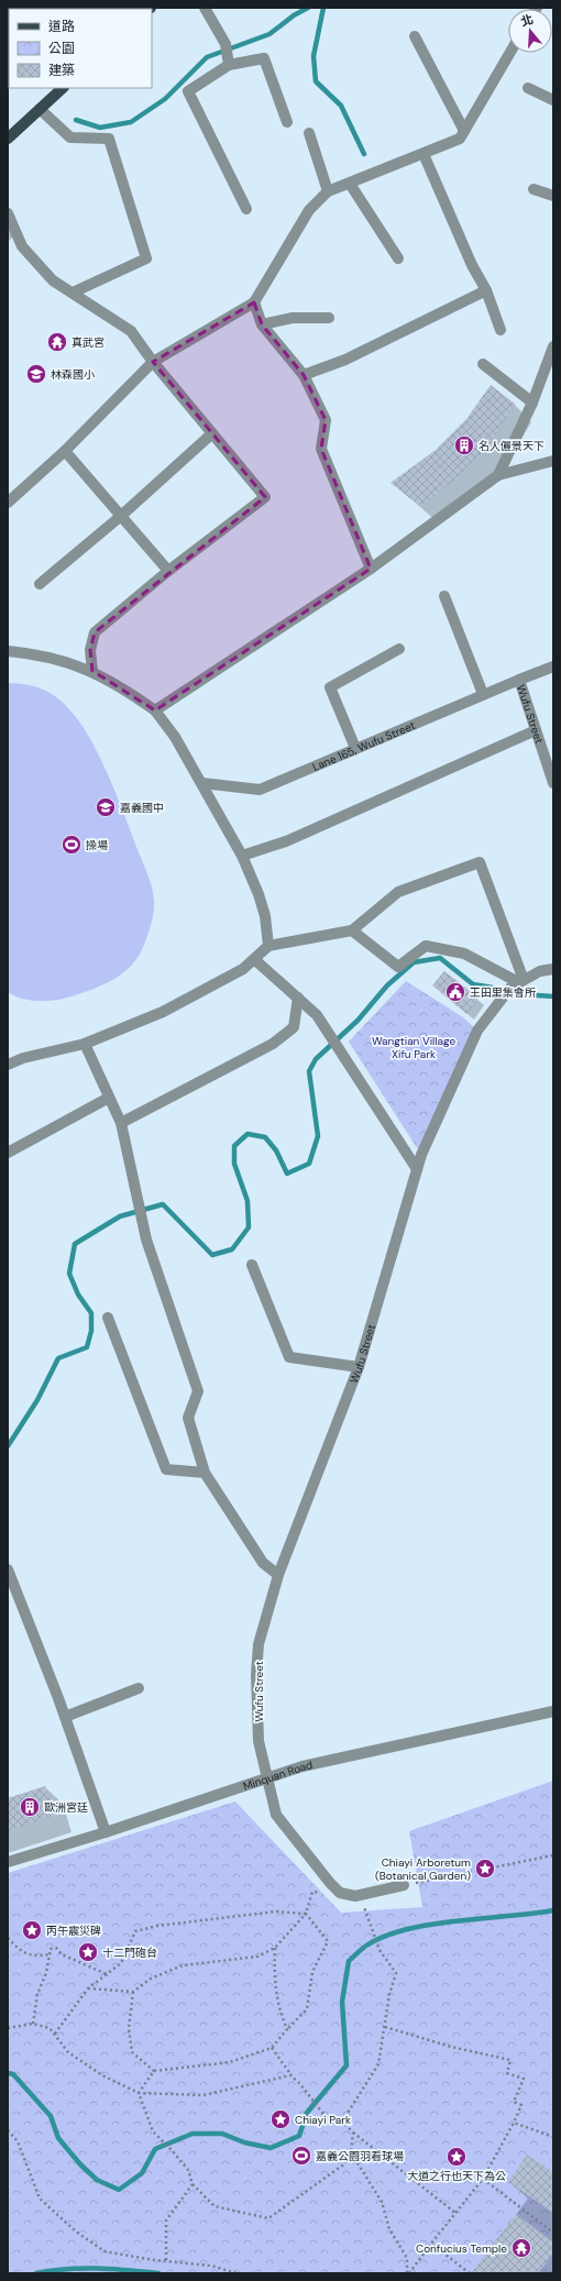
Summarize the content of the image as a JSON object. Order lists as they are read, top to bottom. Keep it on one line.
{"streets":{"street":["Wufu Street","Lane 165, Wufu Street","Minquan Road"]},"crossings":[["Wufu Street","Lane 165, Wufu Street"],["Wufu Street","Minquan Road"]],"parks":["Wangtian Village Xifu Park"],"places":{"temple":["真武宮","Confucius Temple"],"school or university":["林森國小","嘉義國中"],"building":["名人儷景天下","歐洲宮廷"],"sports":["操場","嘉義公園羽看球場"],"public building":["王田里集會所"],"place":["Chiayi Arboretum (Botanical Garden)","丙午震災碑","十二門砲台","Chiayi Park","大道之行也天下為公"]},"legend":["道路","公園","建築"],"north":"top"}
